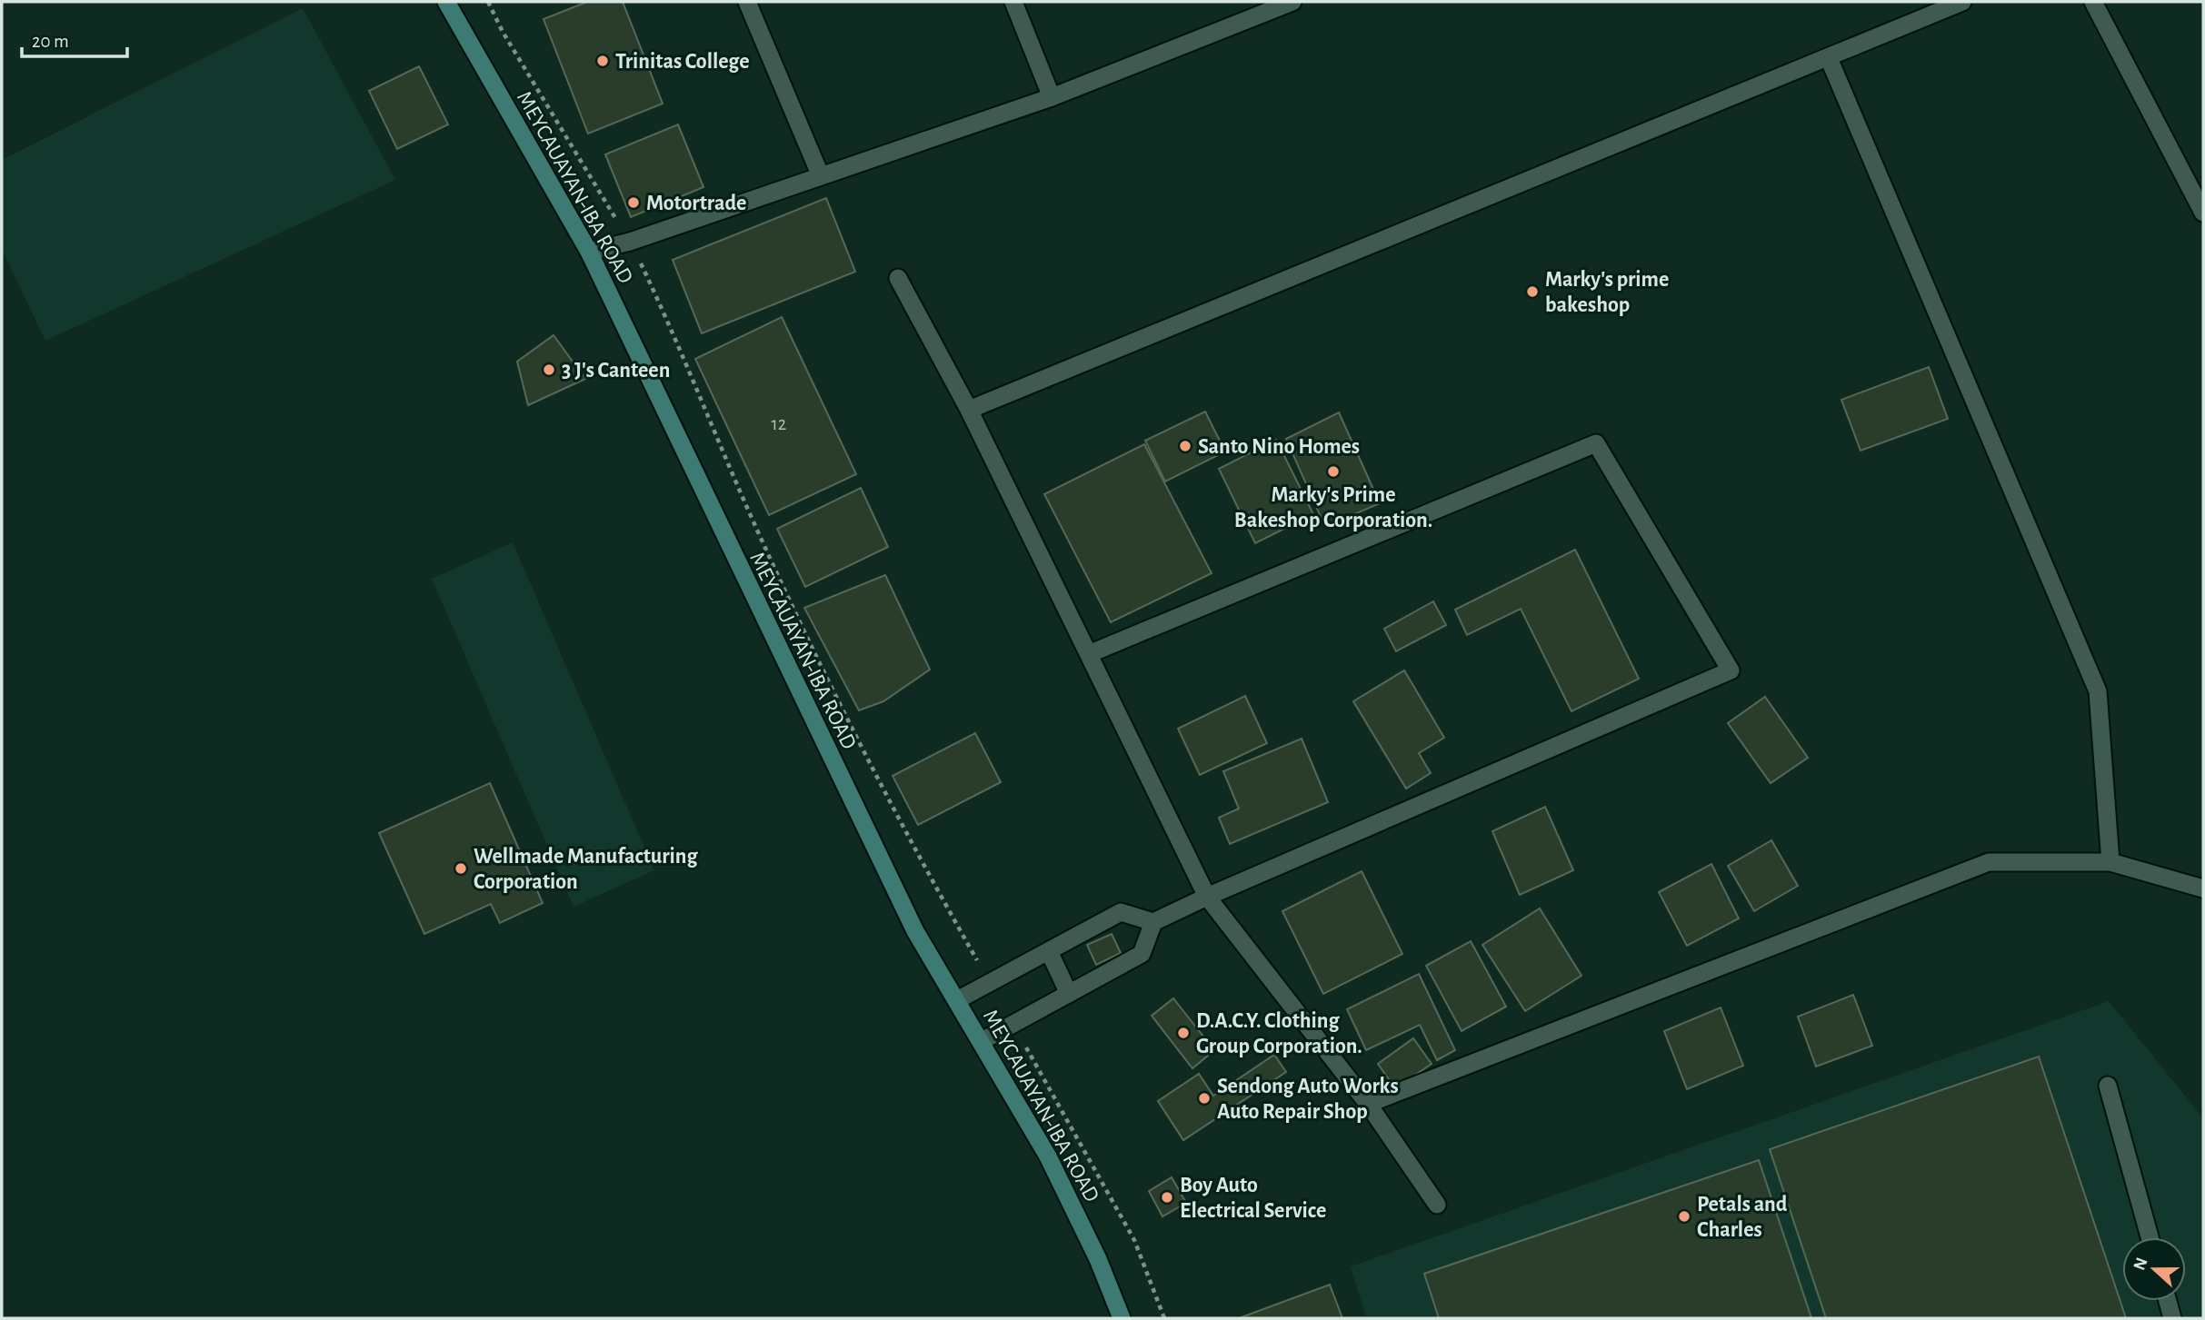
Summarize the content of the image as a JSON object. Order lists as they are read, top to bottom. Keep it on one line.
{"streets":{"main road":["MEYCAUAYAN-IBA ROAD"]},"places":["Trinitas College","Motortrade","Marky's prime bakeshop","3 J's Canteen","Santo Nino Homes","Marky's Prime Bakeshop Corporation.","Wellmade Manufacturing Corporation","D.A.C.Y. Clothing Group Corporation.","Sendong Auto Works Auto Repair Shop","Boy Auto Electrical Service","Petals and Charles"],"house_numbers":["12"],"scale_bar":"20 m","north":"left"}
